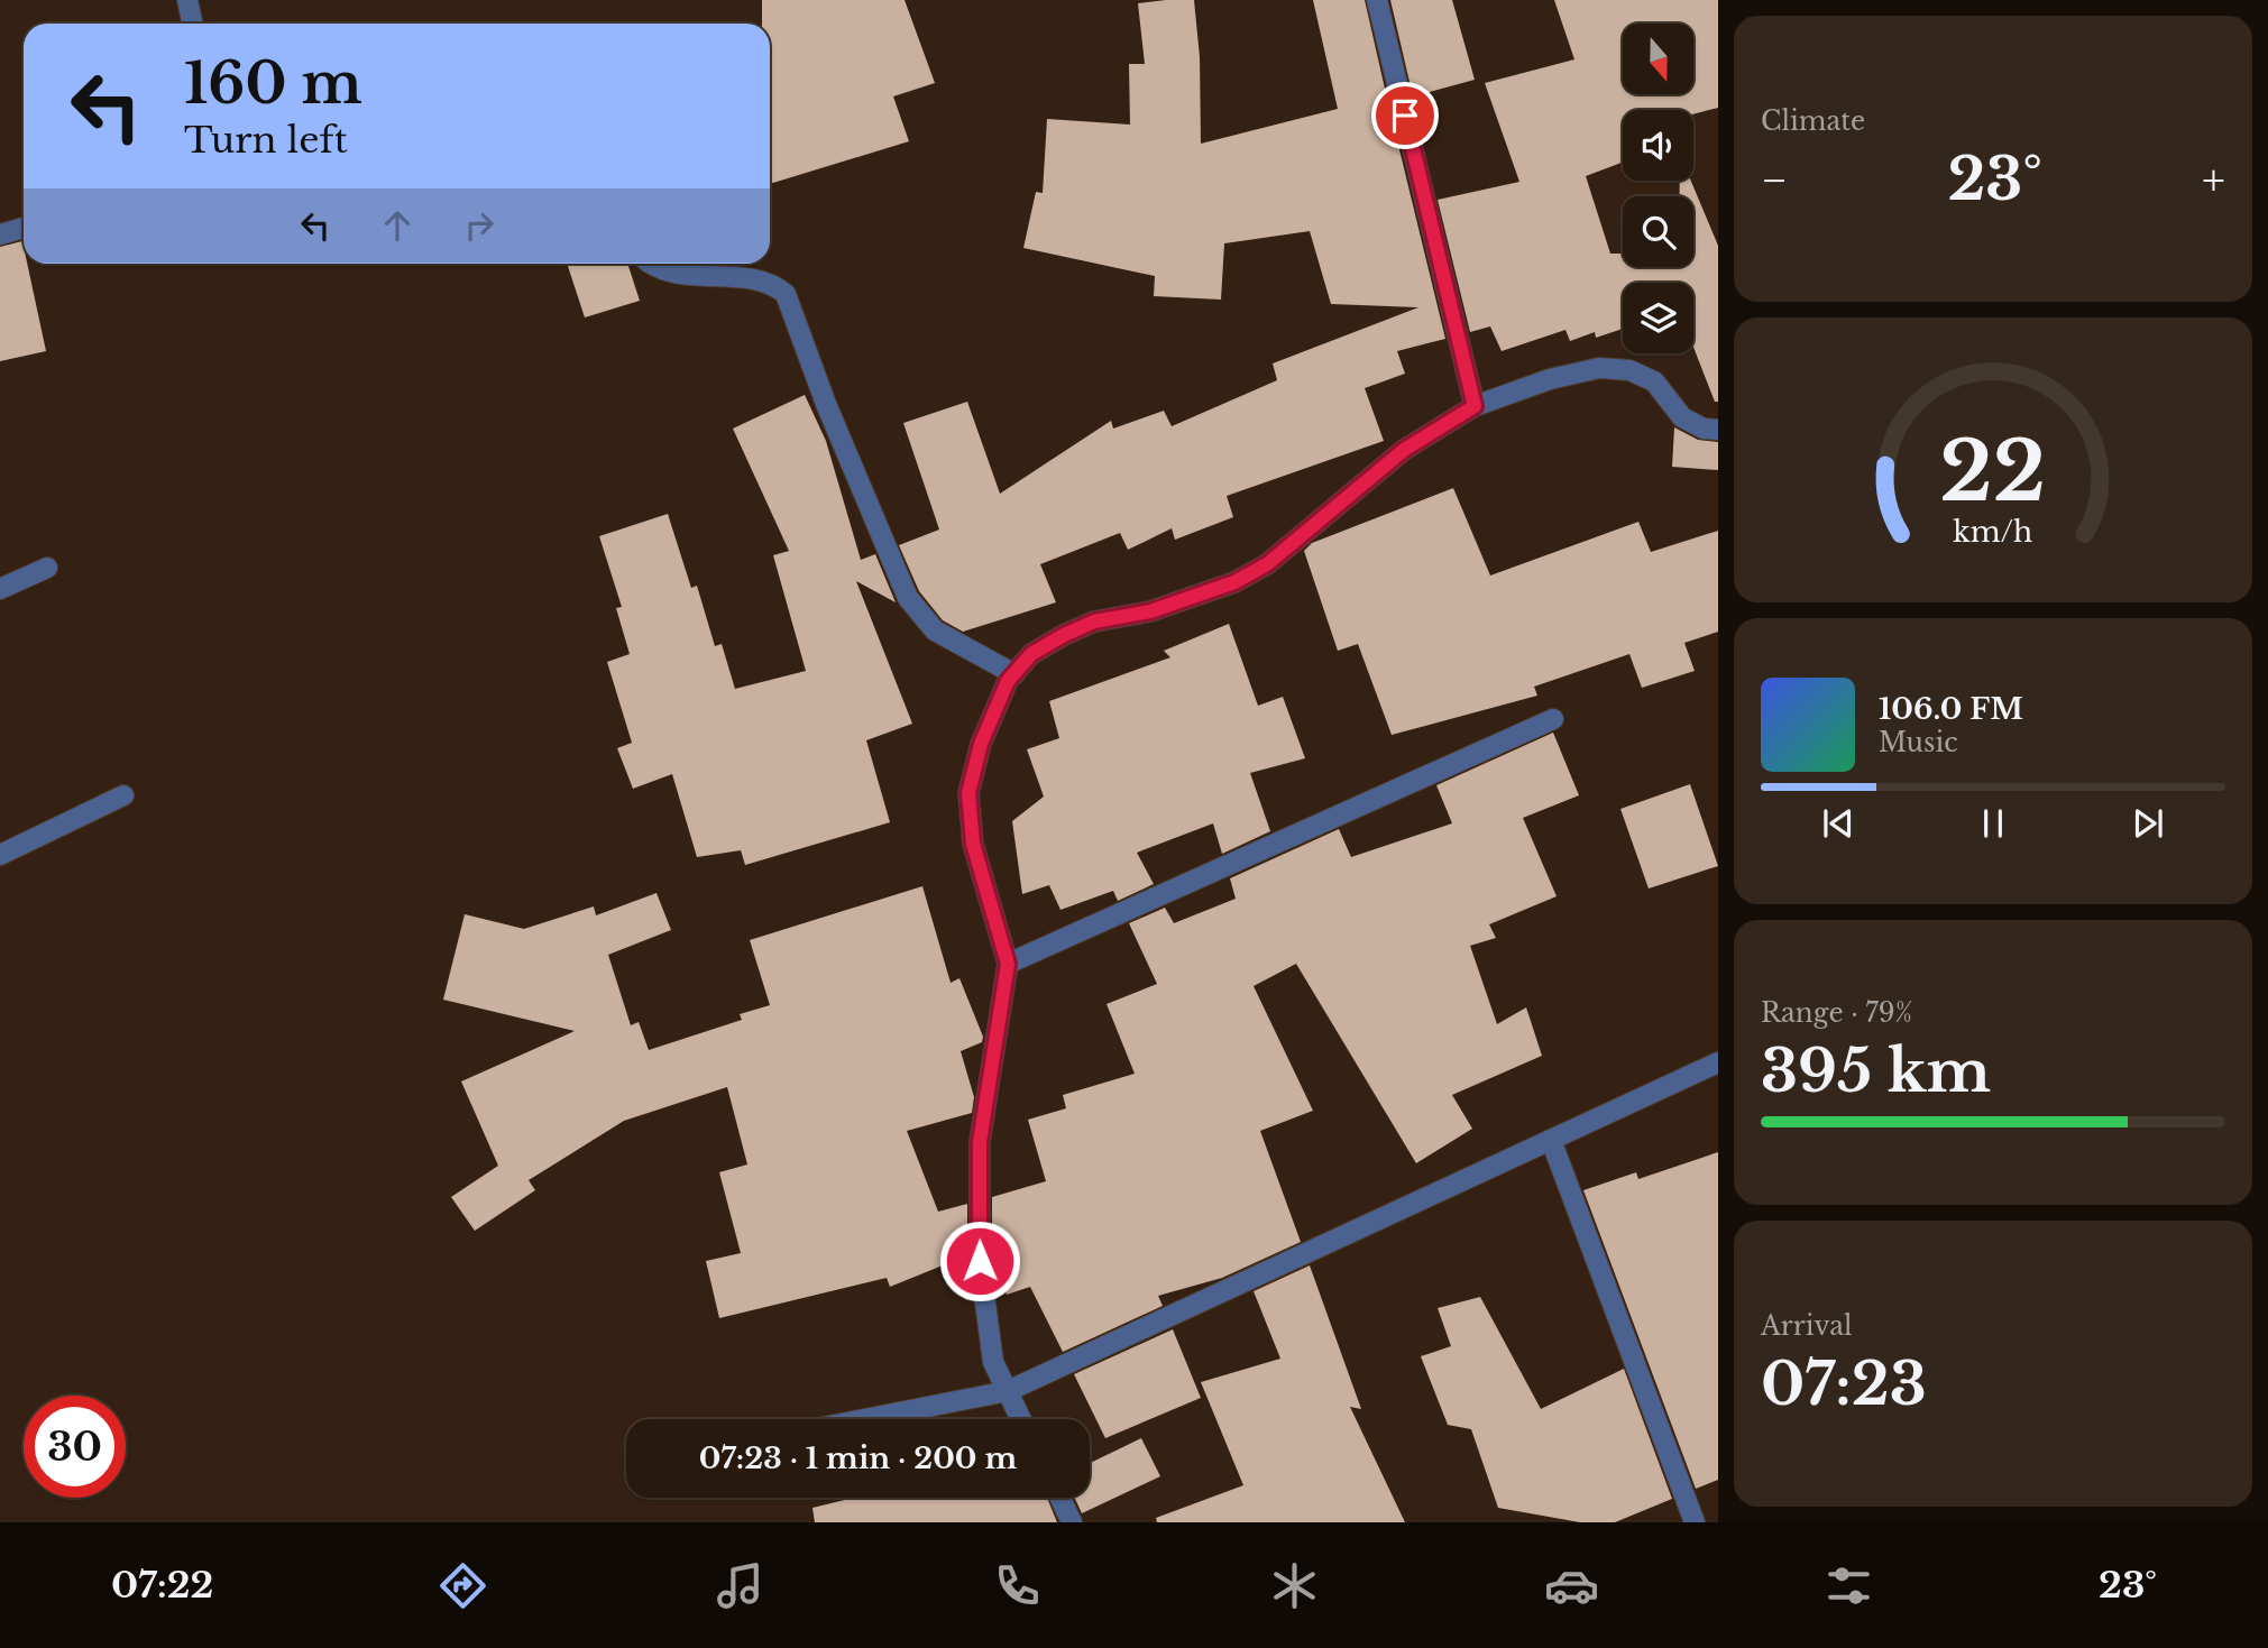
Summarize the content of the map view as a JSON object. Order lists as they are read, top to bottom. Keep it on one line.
{"north":"bottom","page":{"tile":["Climate",["Range · 79%","395 km"],["Arrival","07:23"]],"turn":["160 m","Turn left"],"heat":["−","23°","+"],"song":["106.0 FM","Music"],"limit":"30","trip":"07:23 · 1 min · 200 m","tabs":["07:22","23°"],"gauge":["22","km/h"]}}
